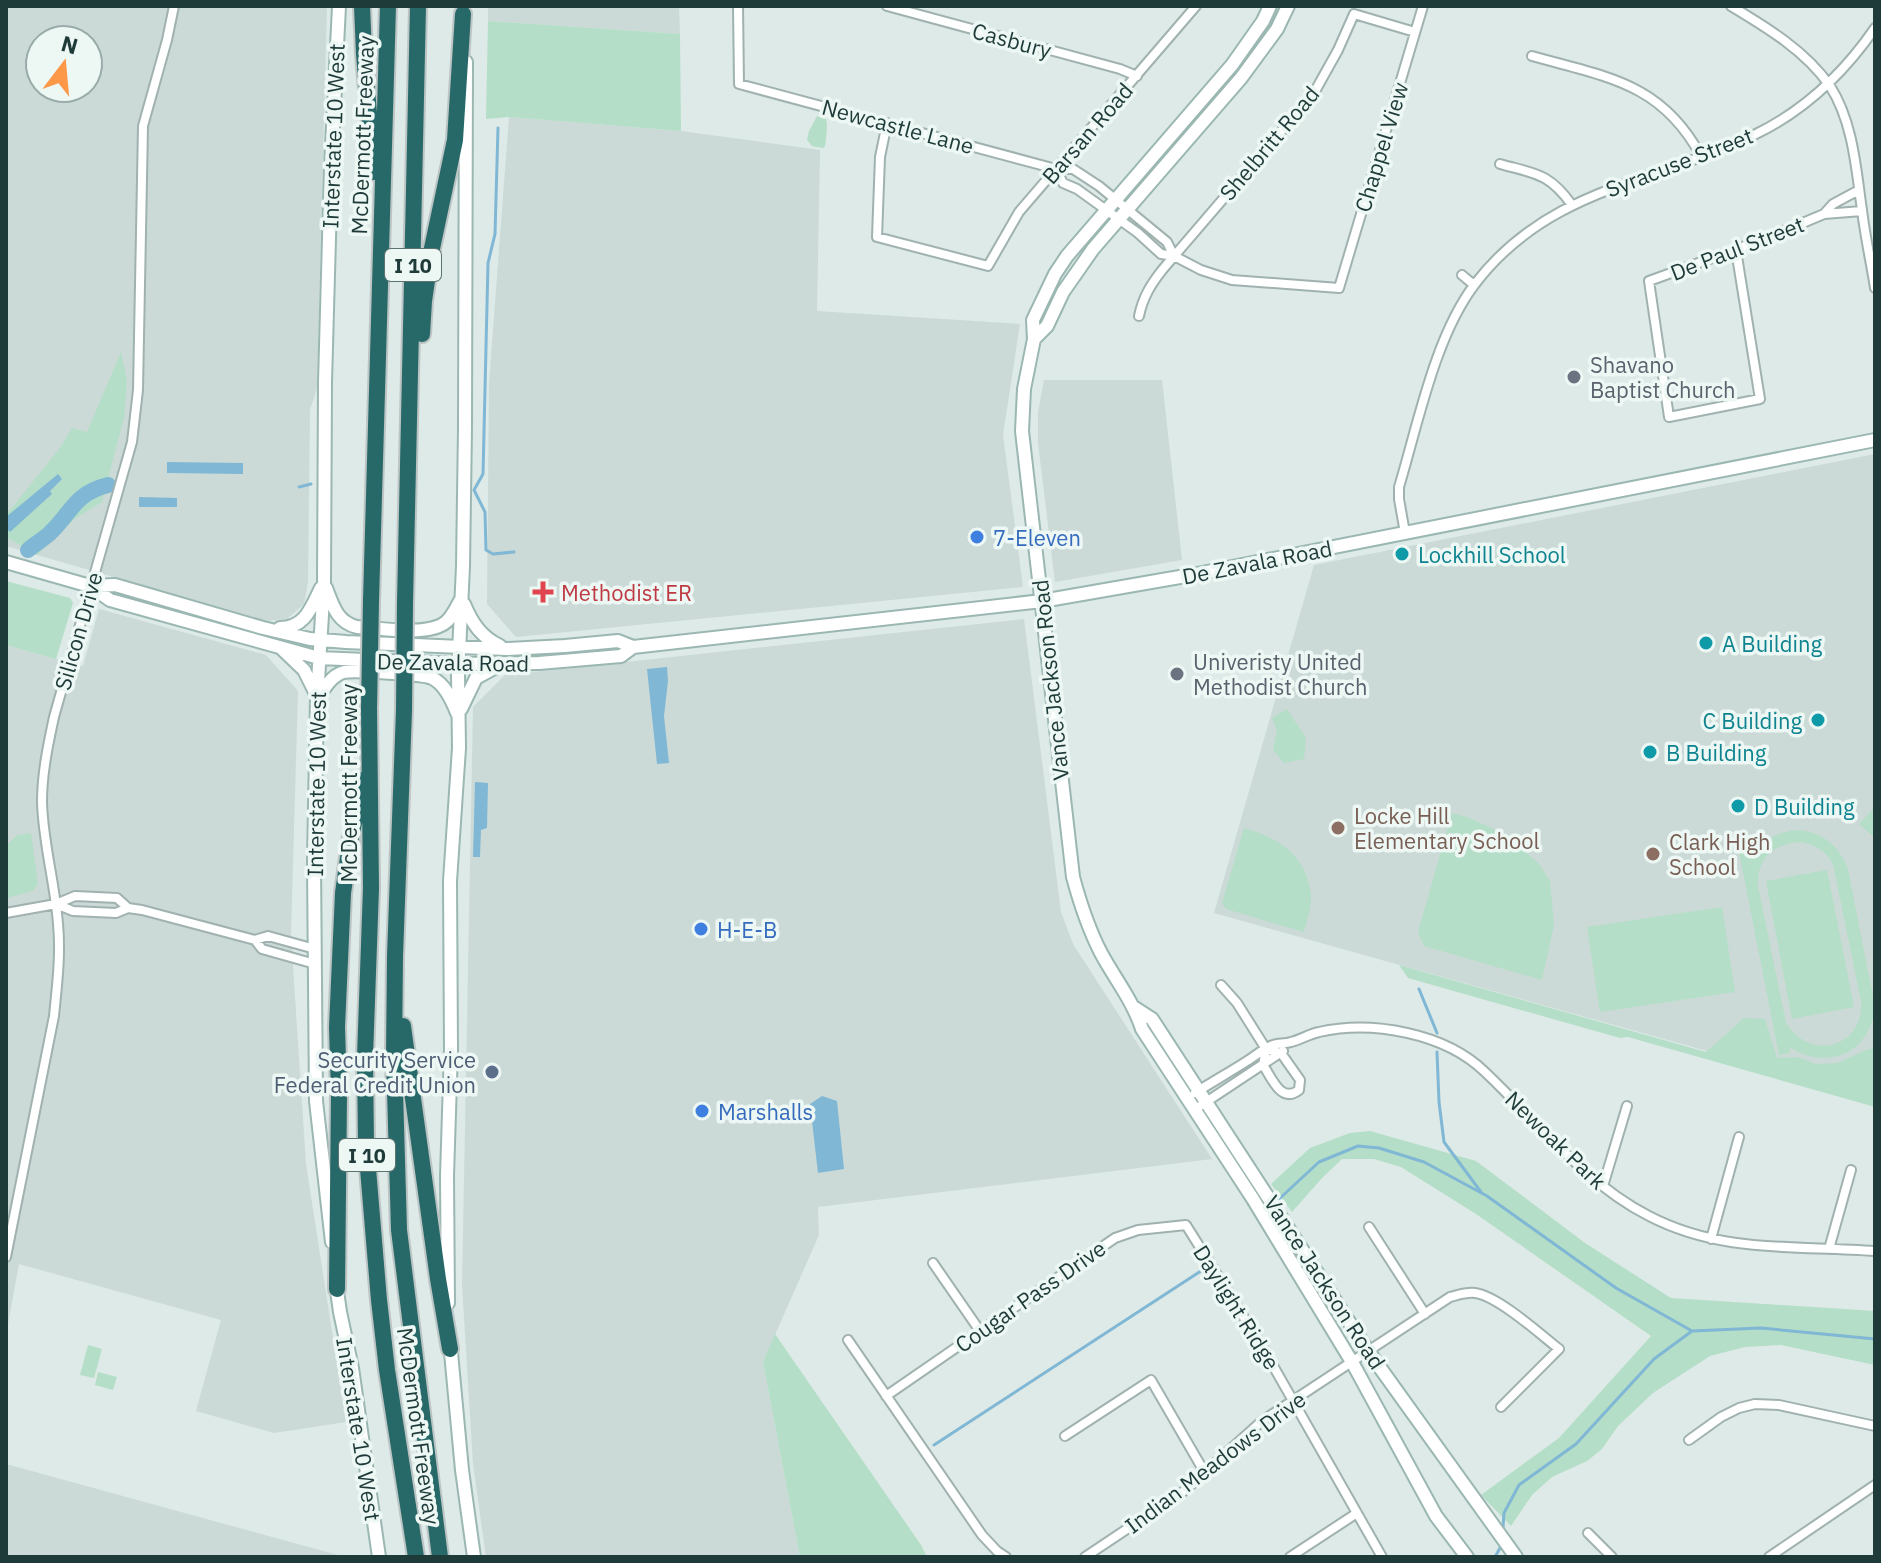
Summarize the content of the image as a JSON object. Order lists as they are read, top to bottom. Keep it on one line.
{"streets":{"highway":["McDermott Freeway","I 10"],"main road":["Interstate 10 West","De Zavala Road","Vance Jackson Road"],"street":["Casbury","Newcastle Lane","Barsan Road","Shelbritt Road","Chappel View","Syracuse Street","De Paul Street","Silicon Drive","Newoak Park","Cougar Pass Drive","Daylight Ridge","Indian Meadows Drive"]},"crossings":[["Casbury","Barsan Road"],["Newcastle Lane","Barsan Road"],["Newcastle Lane","Shelbritt Road"],["Newcastle Lane","Chappel View"],["Newcastle Lane","Vance Jackson Road"],["Interstate 10 West","De Zavala Road"],["Shelbritt Road","Chappel View"],["Syracuse Street","De Zavala Road"],["De Zavala Road","Silicon Drive"],["De Zavala Road","Vance Jackson Road"],["Vance Jackson Road","Newoak Park"],["Vance Jackson Road","Indian Meadows Drive"],["Cougar Pass Drive","Daylight Ridge"],["Daylight Ridge","Indian Meadows Drive"]],"places":{"other":["Shavano Baptist Church","7-Eleven","Lockhill School","A Building","Univeristy United Methodist Church","C Building","B Building","D Building","Locke Hill Elementary School","Clark High School","H-E-B","Security Service Federal Credit Union","Marshalls"],"health":["Methodist ER"]},"north":"top"}
